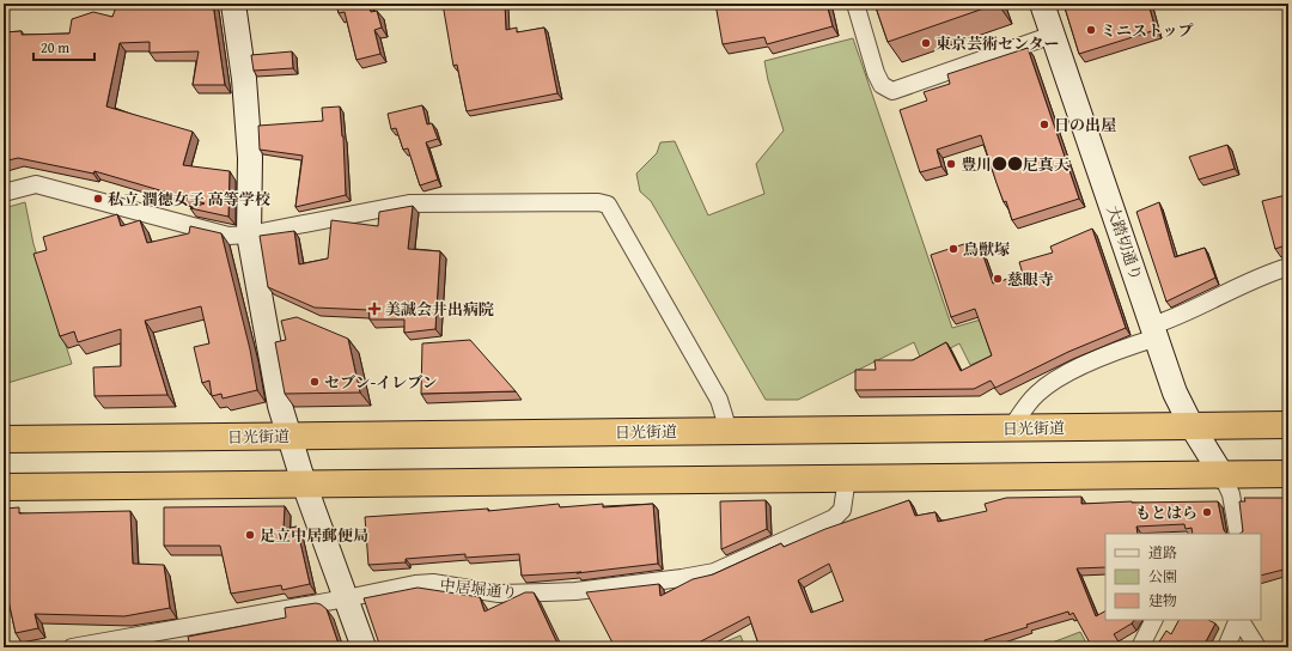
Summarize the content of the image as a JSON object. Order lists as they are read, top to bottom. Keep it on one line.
{"streets":{"highway":["日光街道"],"street":["大踏切通り","中居堀通り"]},"crossings":[["大踏切通り","日光街道"]],"places":{"other":["ミニストップ","東京芸術センター","日の出屋","豊川●●尼真天","私立 潤徳女子 高等学校","鳥獣塚","慈眼寺","セブン-イレブン","もとはら","足立中居郵便局"],"health":["美誠会井出病院"]},"legend":["道路","公園","建物"],"scale_bar":"20 m"}
